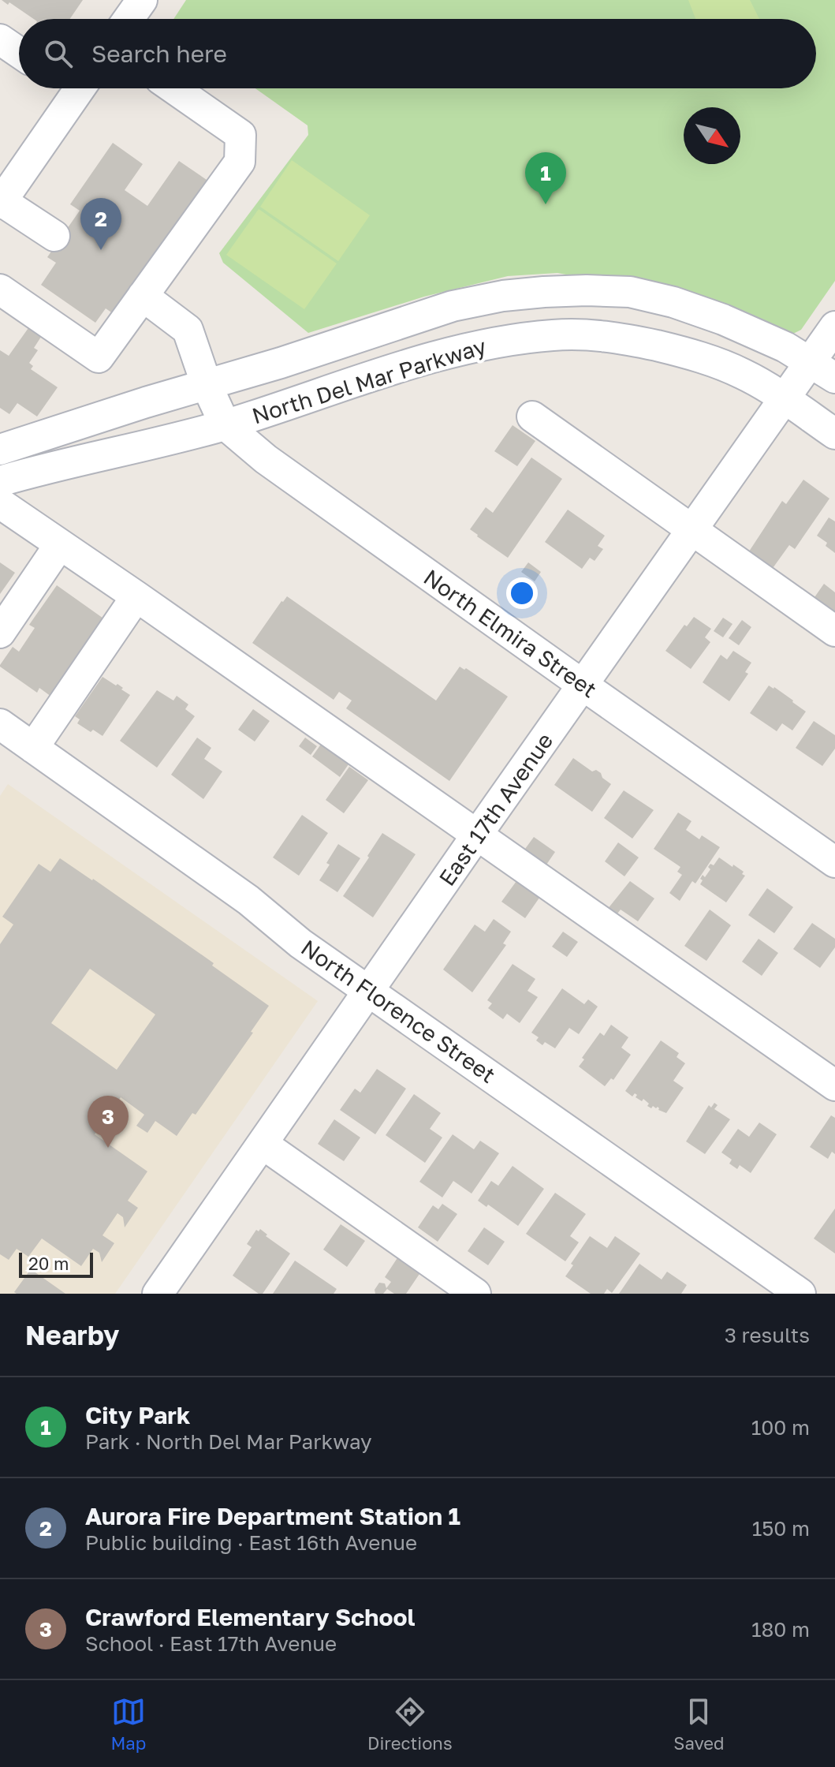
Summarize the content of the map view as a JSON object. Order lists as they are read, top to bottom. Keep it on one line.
{"streets":{"street":["North Del Mar Parkway","North Elmira Street","East 17th Avenue","North Florence Street"]},"crossings":[["North Del Mar Parkway","North Elmira Street"],["North Del Mar Parkway","East 17th Avenue"],["North Elmira Street","East 17th Avenue"],["East 17th Avenue","North Florence Street"]],"scale_bar":"20 m","north":"bottom right","page":{"search":"Search here","pins":["1","2","3"],"scale":"20 m","heading":["Nearby","3 results"],"list":[{"mark":"1","name":"City Park","note":"Park · North Del Mar Parkway","value":"100 m"},{"mark":"2","name":"Aurora Fire Department Station 1","note":"Public building · East 16th Avenue","value":"150 m"},{"mark":"3","name":"Crawford Elementary School","note":"School · East 17th Avenue","value":"180 m"}],"nav":["Map","Directions","Saved"]}}
